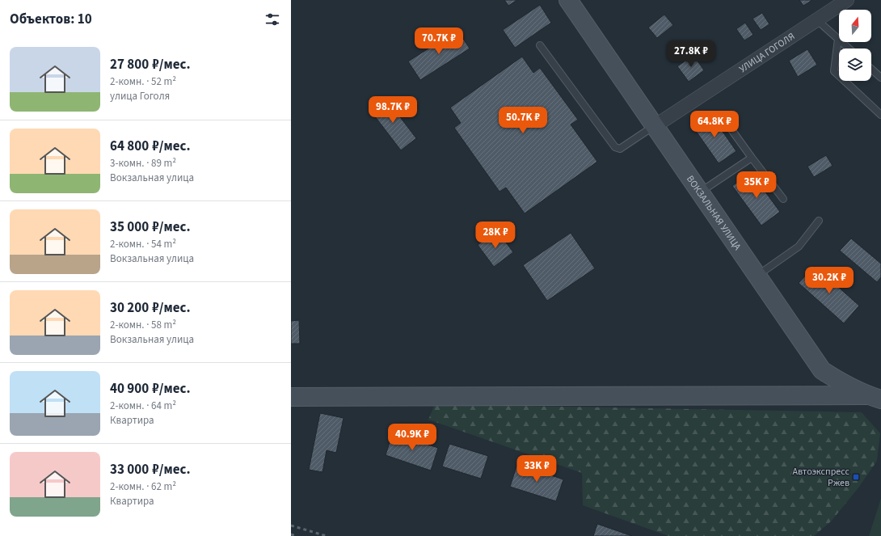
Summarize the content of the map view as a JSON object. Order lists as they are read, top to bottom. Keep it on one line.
{"streets":{"street":["УЛИЦА ГОГОЛЯ","ВОКЗАЛЬНАЯ УЛИЦА"]},"crossings":[["УЛИЦА ГОГОЛЯ","ВОКЗАЛЬНАЯ УЛИЦА"]],"places":{"transit":["Автоэкспресс Ржев"]},"north":"top","page":{"heading":"Объектов: 10","price":["70.7K ₽","27.8K ₽","98.7K ₽","50.7K ₽","64.8K ₽","35K ₽","28K ₽","30.2K ₽","40.9K ₽","33K ₽"],"list":[{"name":"27 800 ₽/мес.","note":"2-комн. · 52 m² · улица Гоголя"},{"name":"64 800 ₽/мес.","note":"3-комн. · 89 m² · Вокзальная улица"},{"name":"35 000 ₽/мес.","note":"2-комн. · 54 m² · Вокзальная улица"},{"name":"30 200 ₽/мес.","note":"2-комн. · 58 m² · Вокзальная улица"},{"name":"40 900 ₽/мес.","note":"2-комн. · 64 m² · Квартира"},{"name":"33 000 ₽/мес.","note":"2-комн. · 62 m² · Квартира"}]}}
